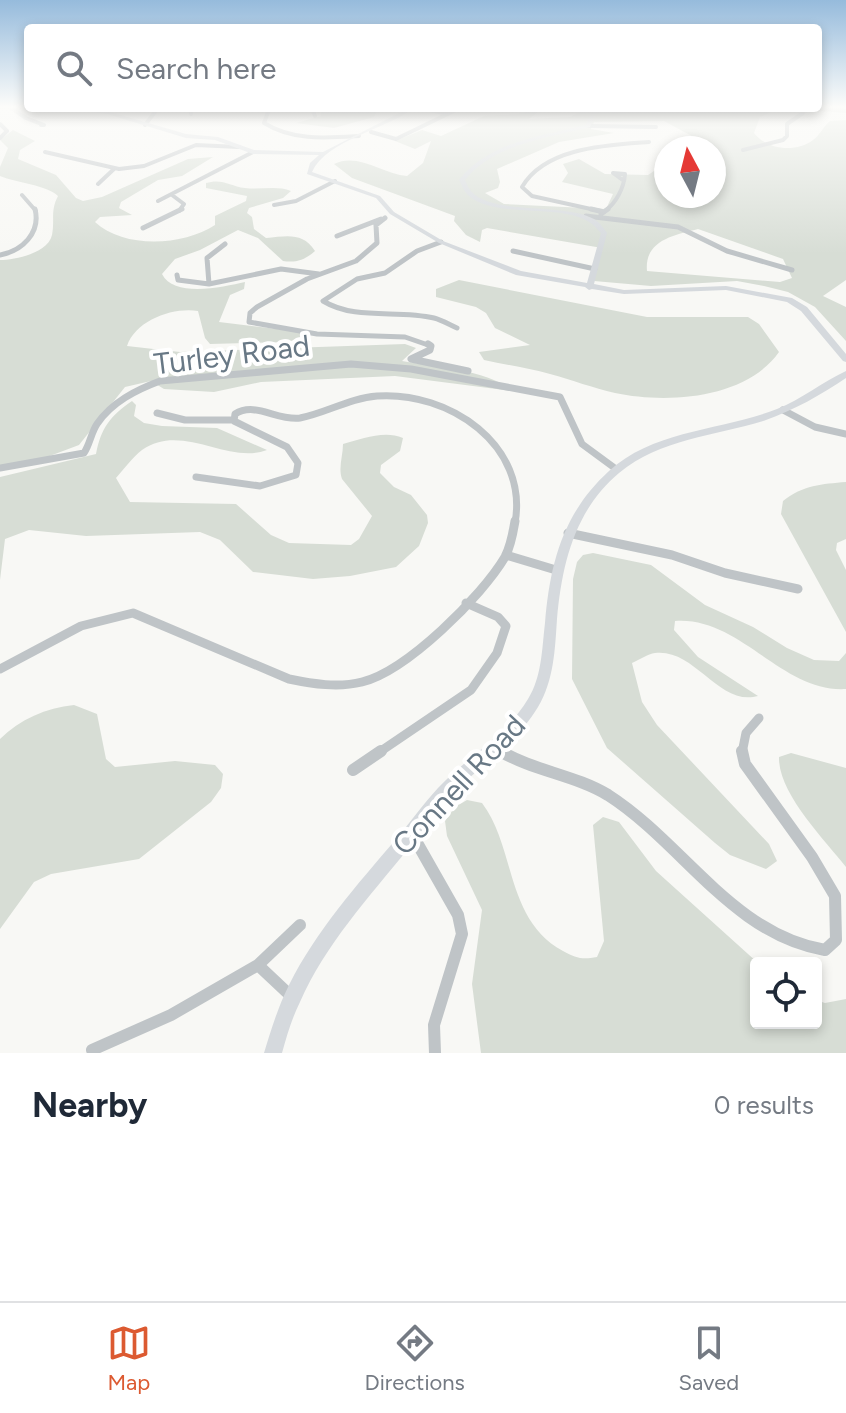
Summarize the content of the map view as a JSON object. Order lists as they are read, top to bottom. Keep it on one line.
{"streets":{"main road":["Connell Road"],"street":["Turley Road"]},"crossings":[["Turley Road","Connell Road"]],"north":"top","page":{"search":"Search here","heading":["Nearby","0 results"],"nav":["Map","Directions","Saved"]}}
